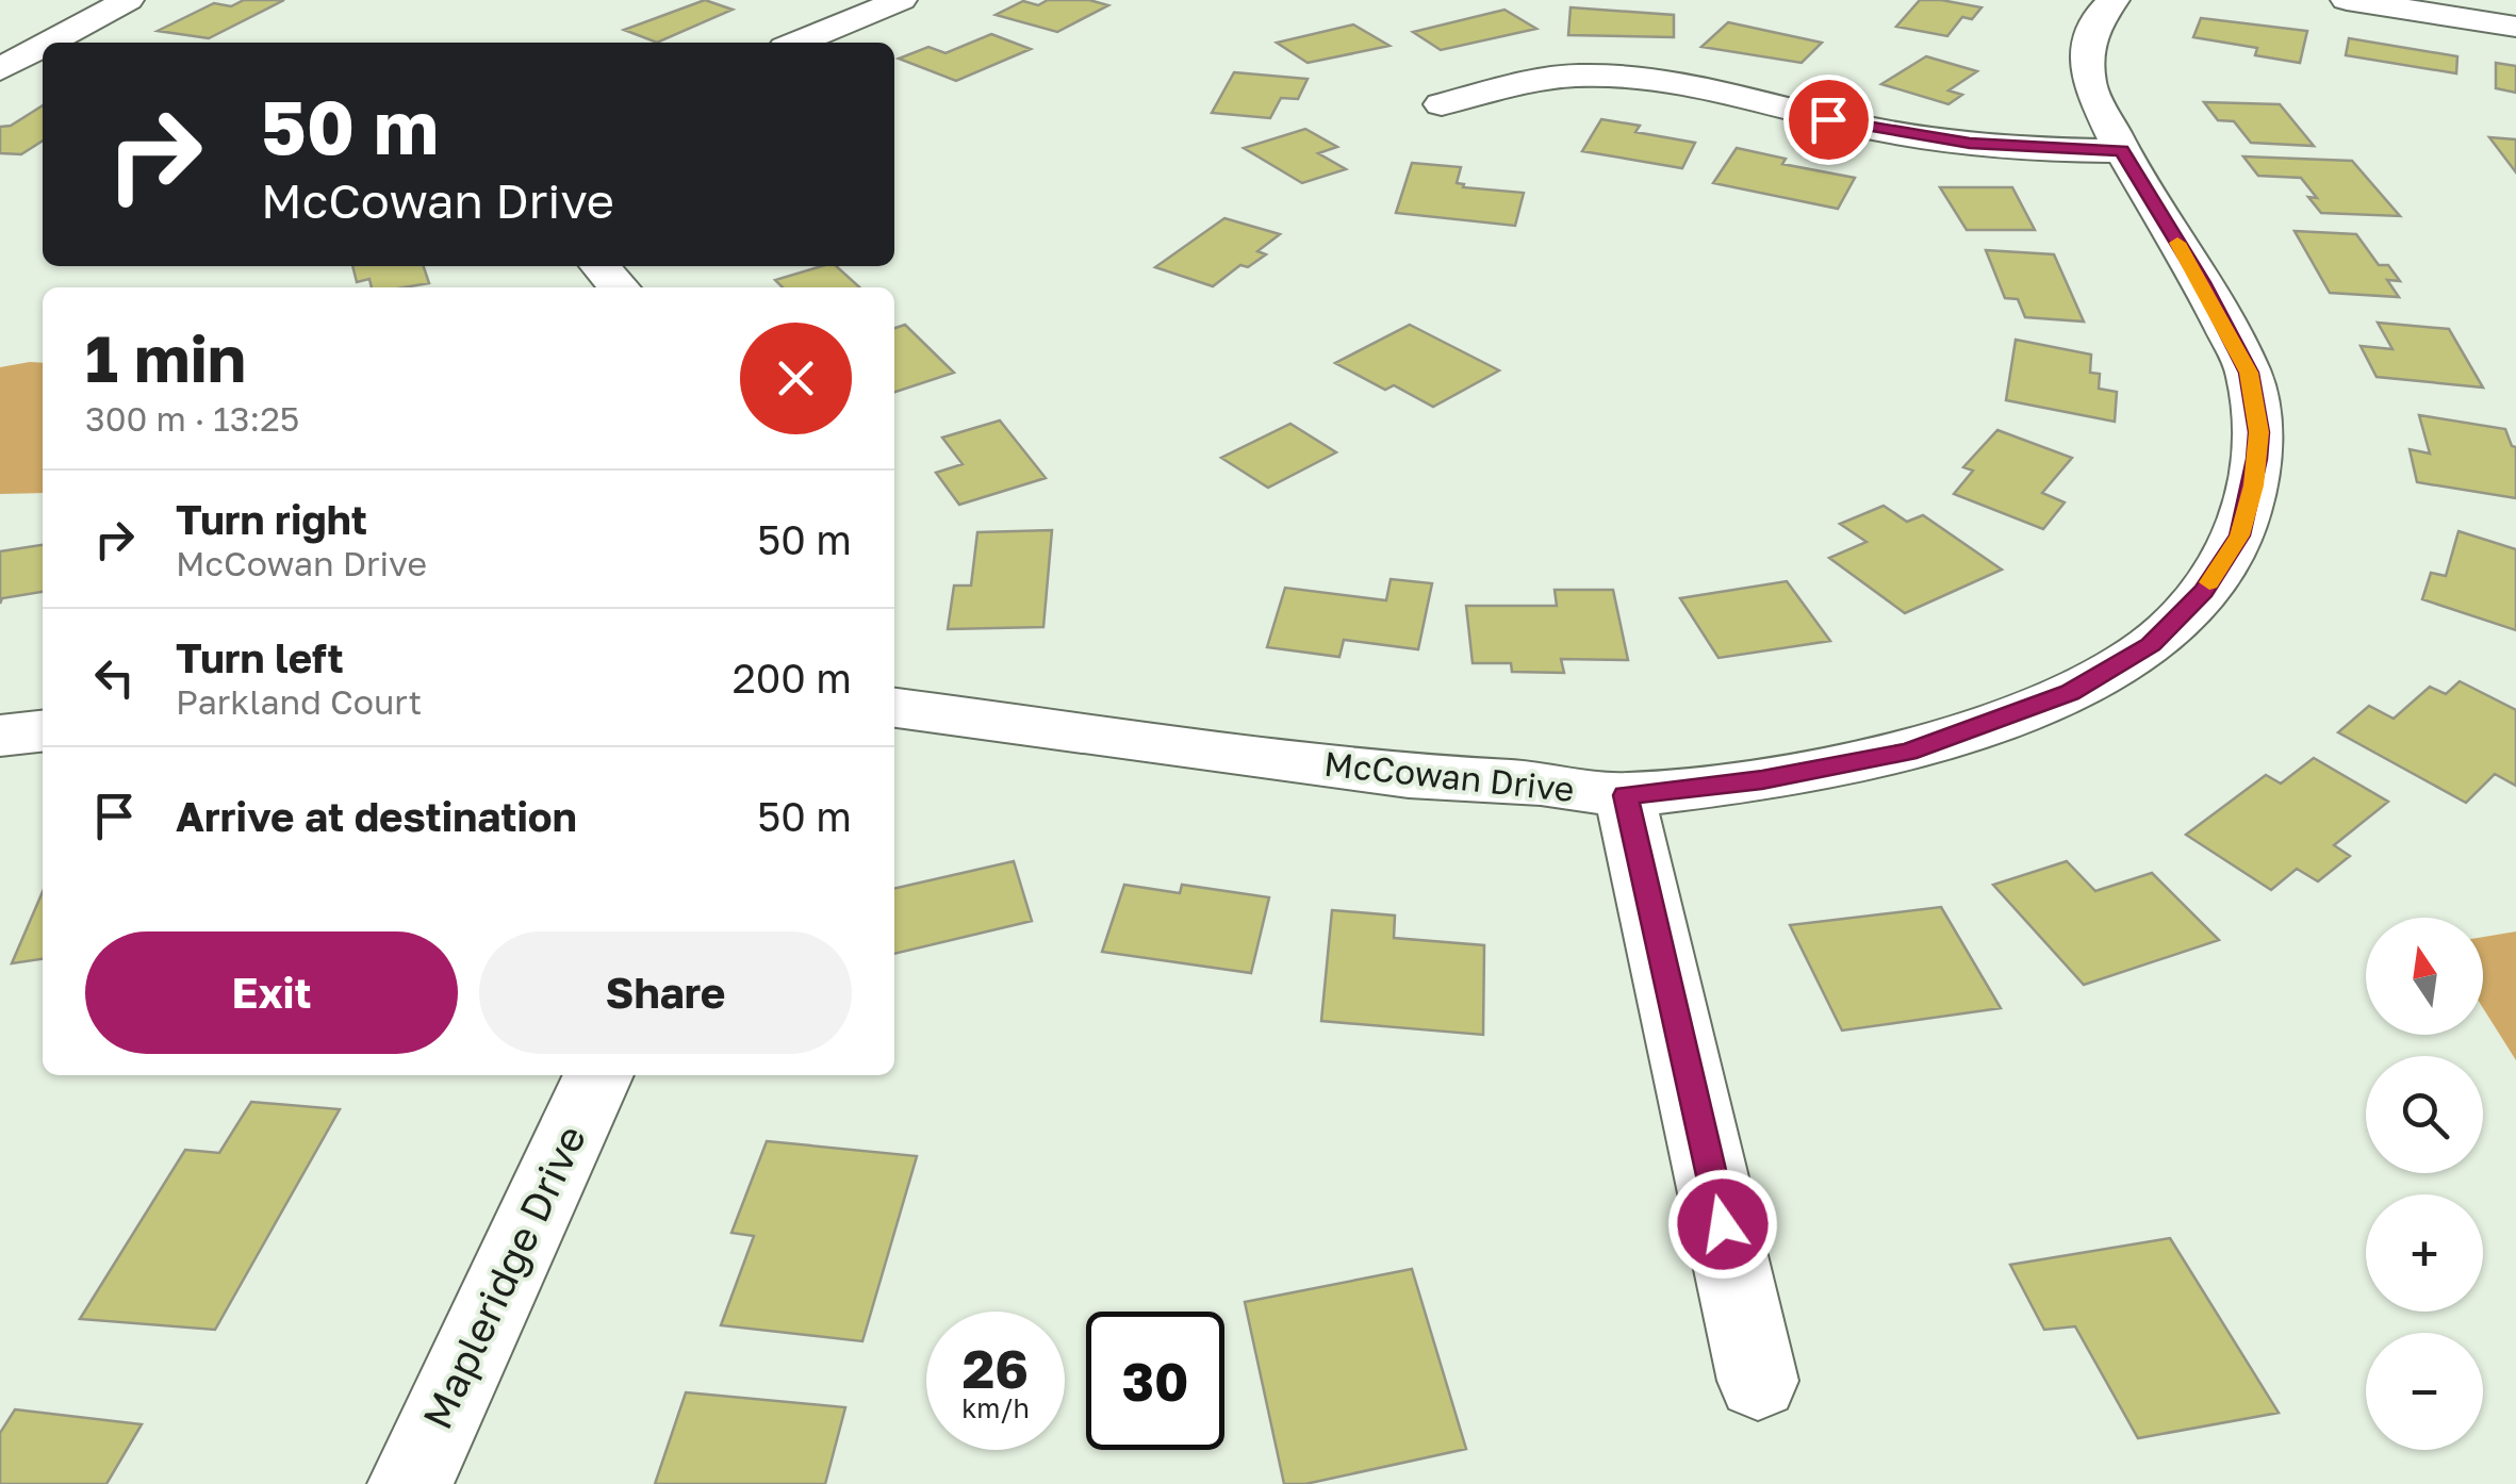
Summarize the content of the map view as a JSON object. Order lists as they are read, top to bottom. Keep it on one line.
{"streets":{"street":["McCowan Drive","Mapleridge Drive"]},"north":"top","page":{"turn":["50 m","McCowan Drive"],"heading":["1 min","300 m · 13:25"],"list":[{"name":"Turn right","note":"McCowan Drive","value":"50 m"},{"name":"Turn left","note":"Parkland Court","value":"200 m"},{"name":"Arrive at destination","value":"50 m"}],"buttons":["Exit","Share"],"map_buttons":["+","−"],"speed":"26 km/h","limit":"30"}}
